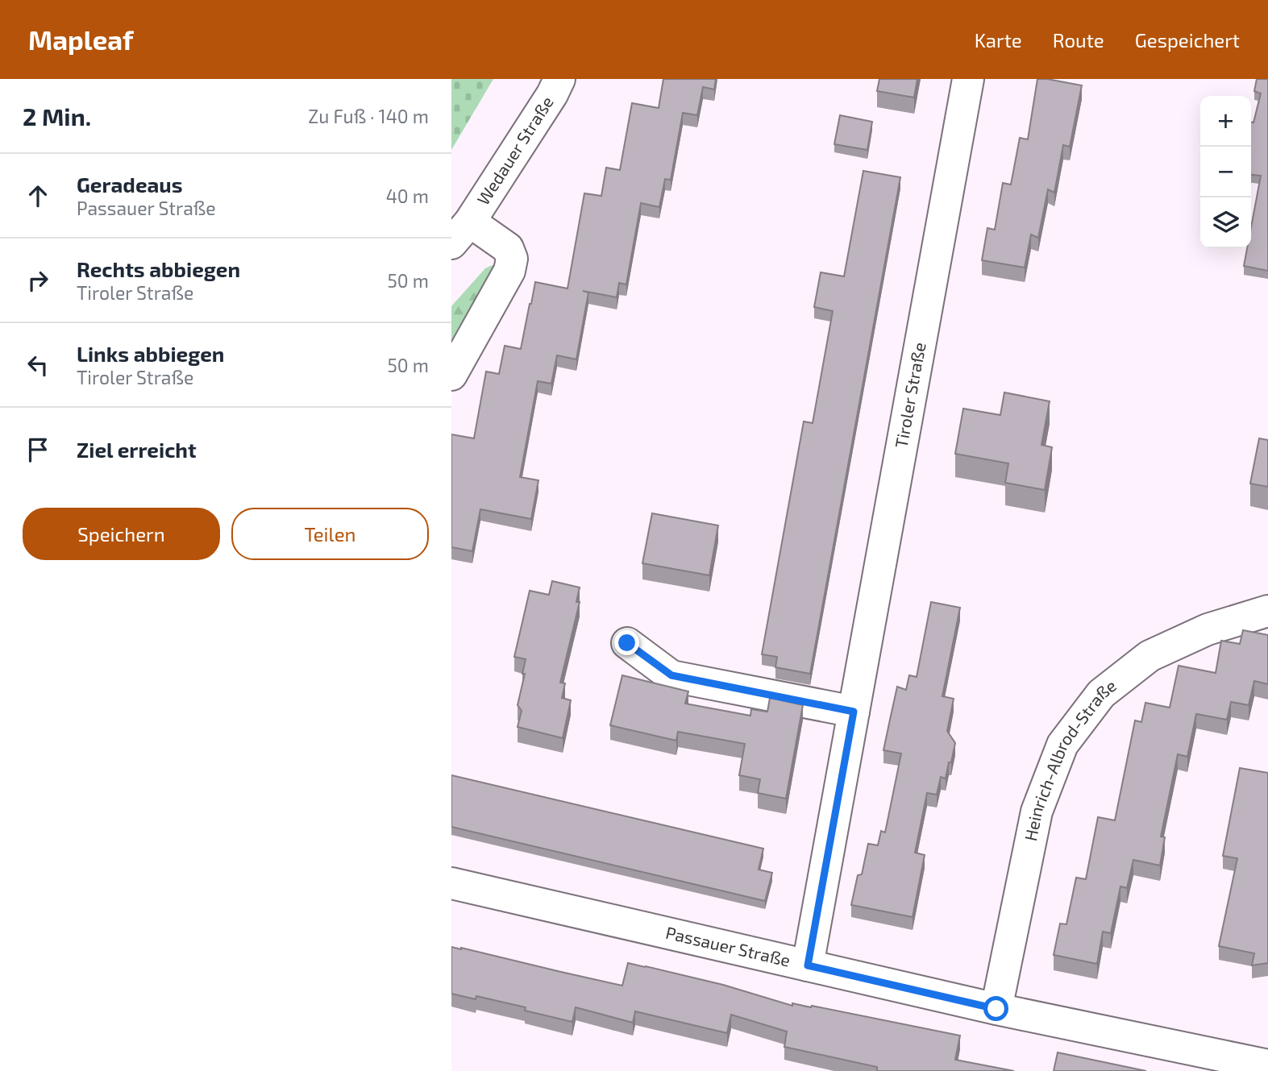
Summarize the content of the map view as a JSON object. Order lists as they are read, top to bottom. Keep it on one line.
{"streets":{"street":["Wedauer Straße","Tiroler Straße","Heinrich-Albrod-Straße","Passauer Straße"]},"crossings":[["Tiroler Straße","Passauer Straße"],["Heinrich-Albrod-Straße","Passauer Straße"]],"page":{"header":"Mapleaf","nav":["Karte","Route","Gespeichert"],"heading":["2 Min.","Zu Fuß · 140 m"],"map_buttons":["+","−"],"list":[["Geradeaus","Passauer Straße","40 m"],["Rechts abbiegen","Tiroler Straße","50 m"],["Links abbiegen","Tiroler Straße","50 m"],"Ziel erreicht"],"buttons":["Speichern","Teilen"]}}
